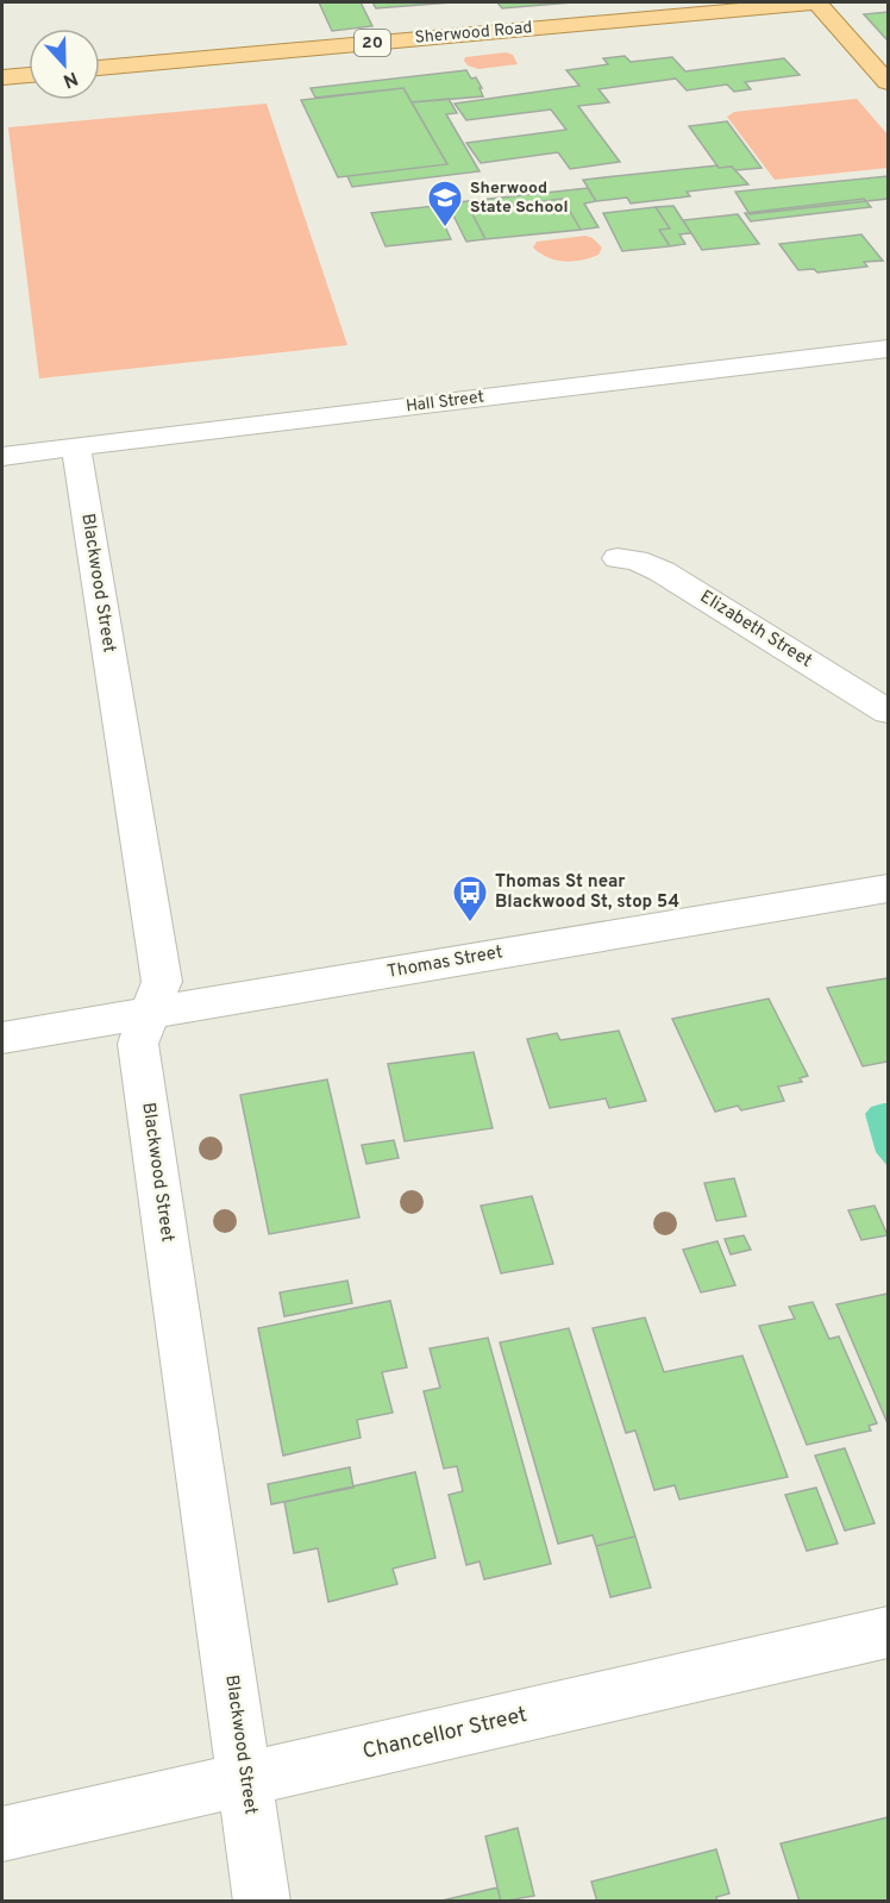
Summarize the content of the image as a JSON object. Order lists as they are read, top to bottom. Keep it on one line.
{"streets":{"main road":["Sherwood Road","20"],"street":["Hall Street","Blackwood Street","Elizabeth Street","Thomas Street","Chancellor Street"]},"crossings":[["Sherwood Road","20"],["Hall Street","Blackwood Street"],["Blackwood Street","Thomas Street"],["Blackwood Street","Chancellor Street"]],"places":{"school or university":["Sherwood State School"],"bus stop":["Thomas St near Blackwood St, stop 54"]},"north":"bottom"}
